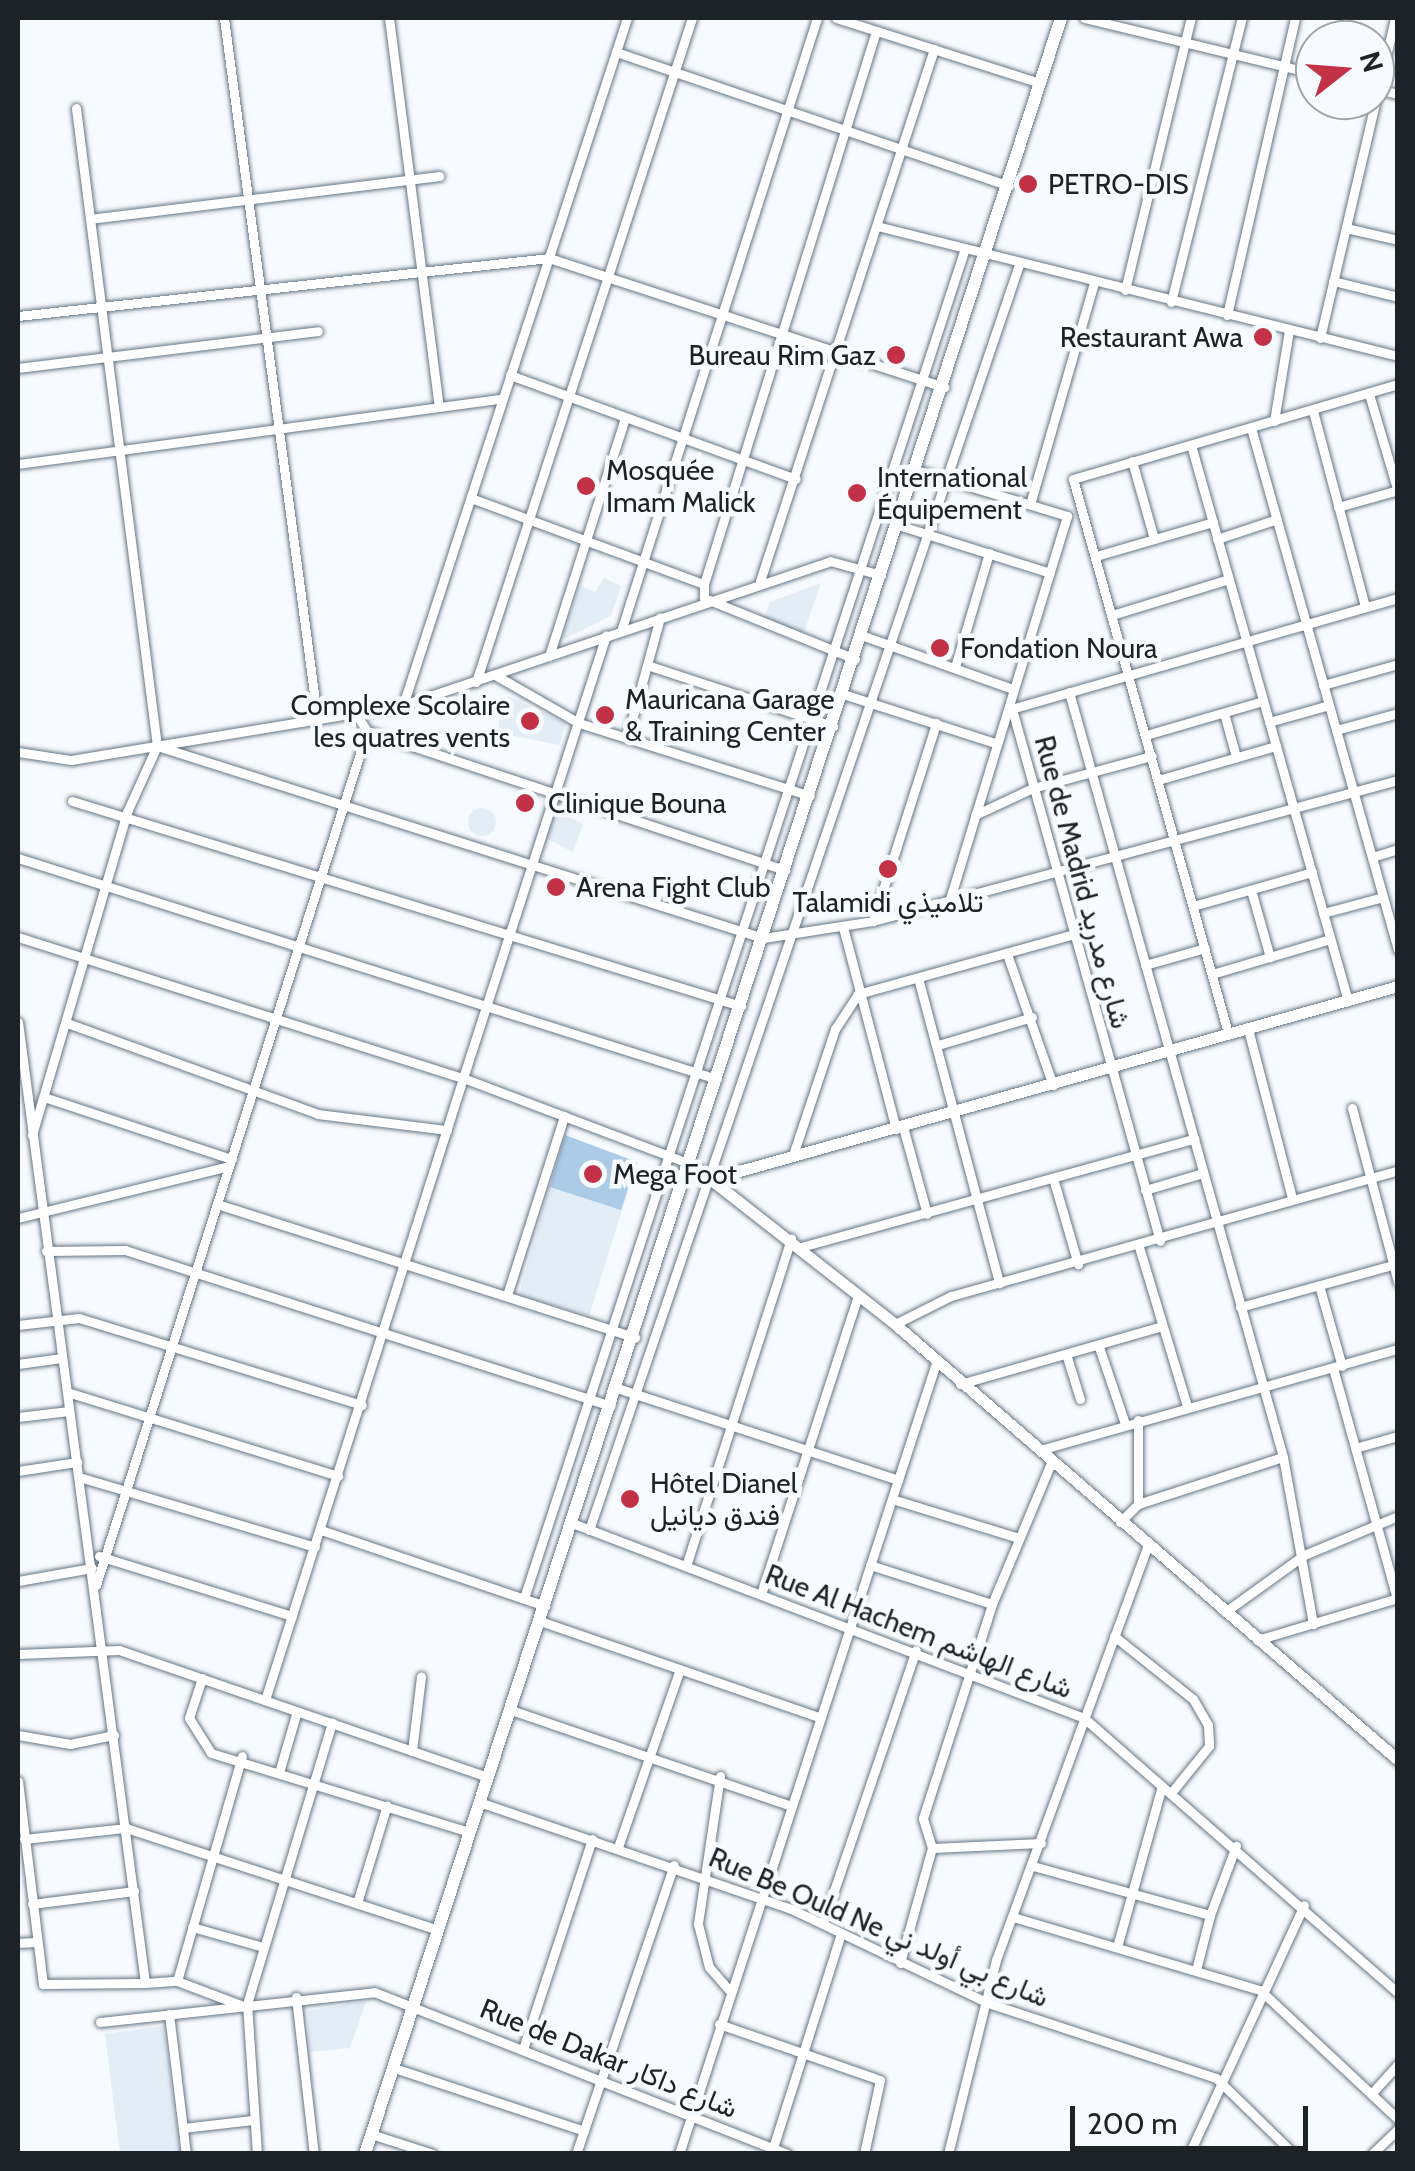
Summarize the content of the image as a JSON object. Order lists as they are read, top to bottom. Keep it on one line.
{"streets":{"street":["Rue de Madrid شارع مدريد","Rue Al Hachem شارع الهاشم","Rue Be Ould Ne شارع بي أولد ني","Rue de Dakar شارع داكار"]},"places":["PETRO-DIS","Restaurant Awa","Bureau Rim Gaz","Mosquée Imam Malick","International Équipement","Fondation Noura","Mauricana Garage & Training Center","Complexe Scolaire les quatres vents","Clinique Bouna","Talamidi تلاميذي","Arena Fight Club","Mega Foot","Hôtel Dianel فندق ديانيل"],"scale_bar":"200 m","north":"right"}
